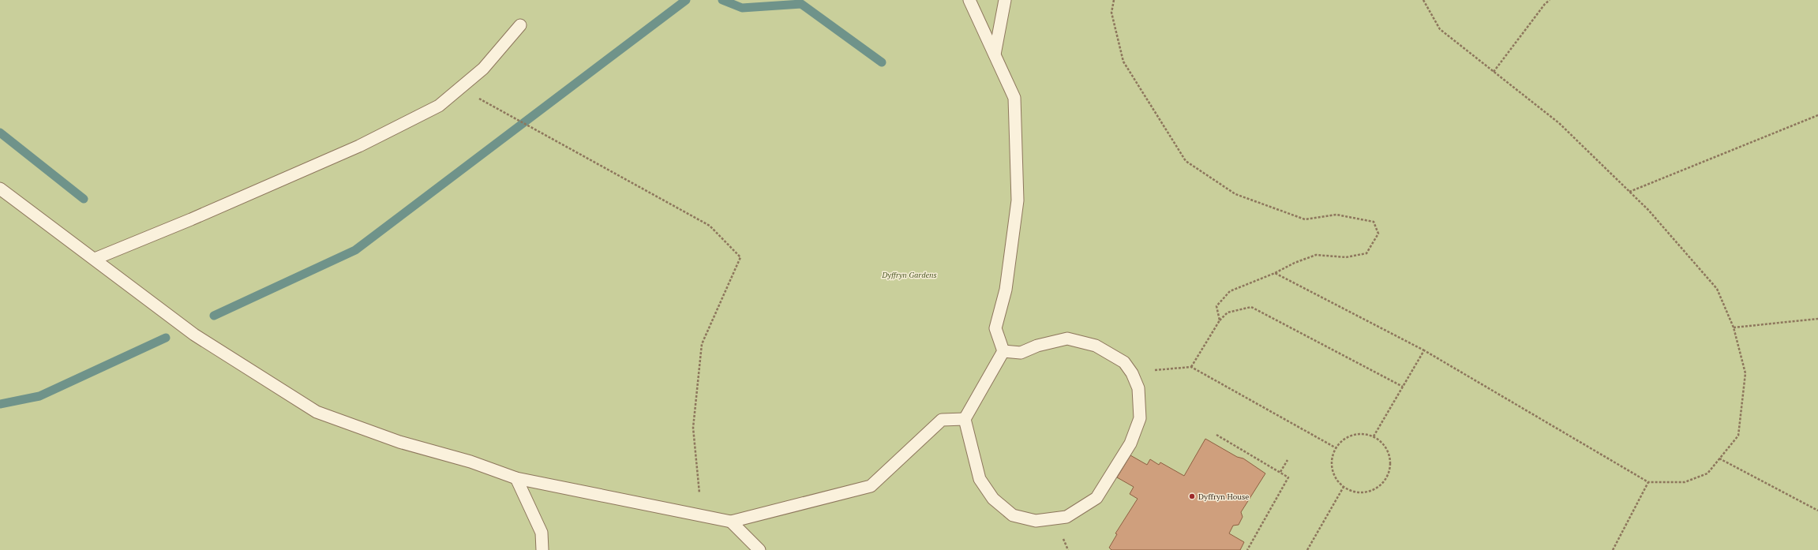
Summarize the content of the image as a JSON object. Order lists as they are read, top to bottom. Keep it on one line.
{"parks":["Dyffryn Gardens"],"places":["Dyffryn House"]}
